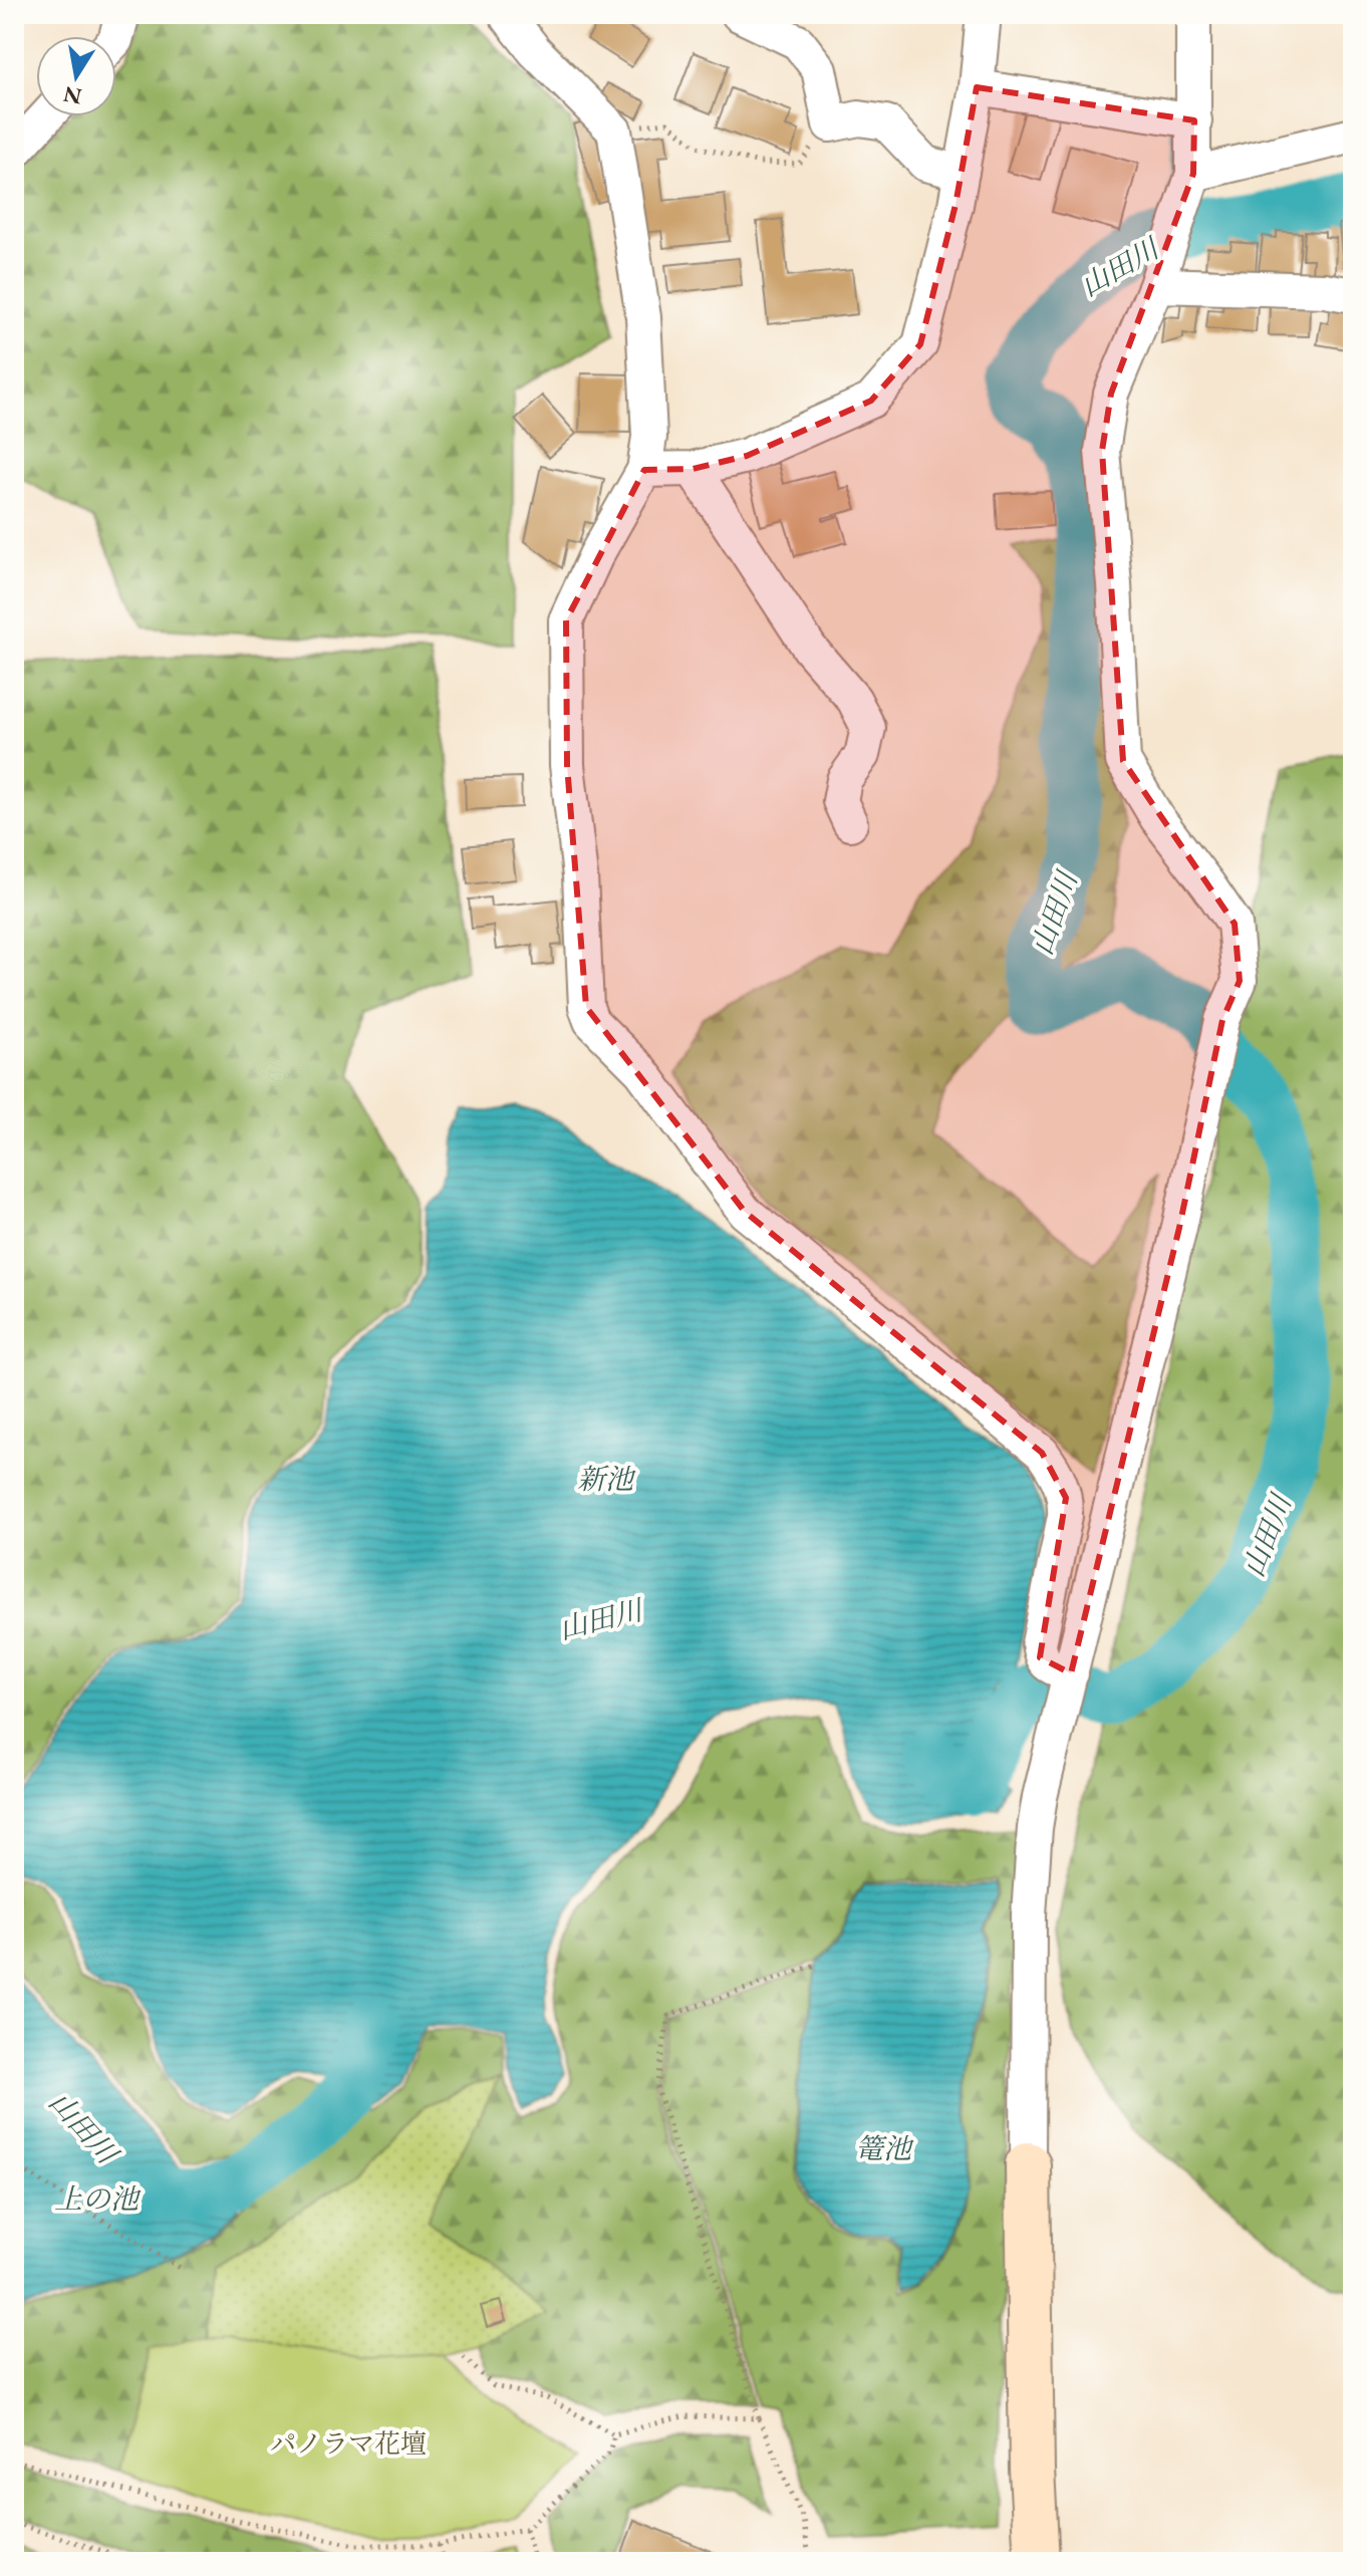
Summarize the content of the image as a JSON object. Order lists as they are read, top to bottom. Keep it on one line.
{"water":["山田川","新池","篭池","上の池"],"parks":["パノラマ花壇"],"north":"bottom"}
